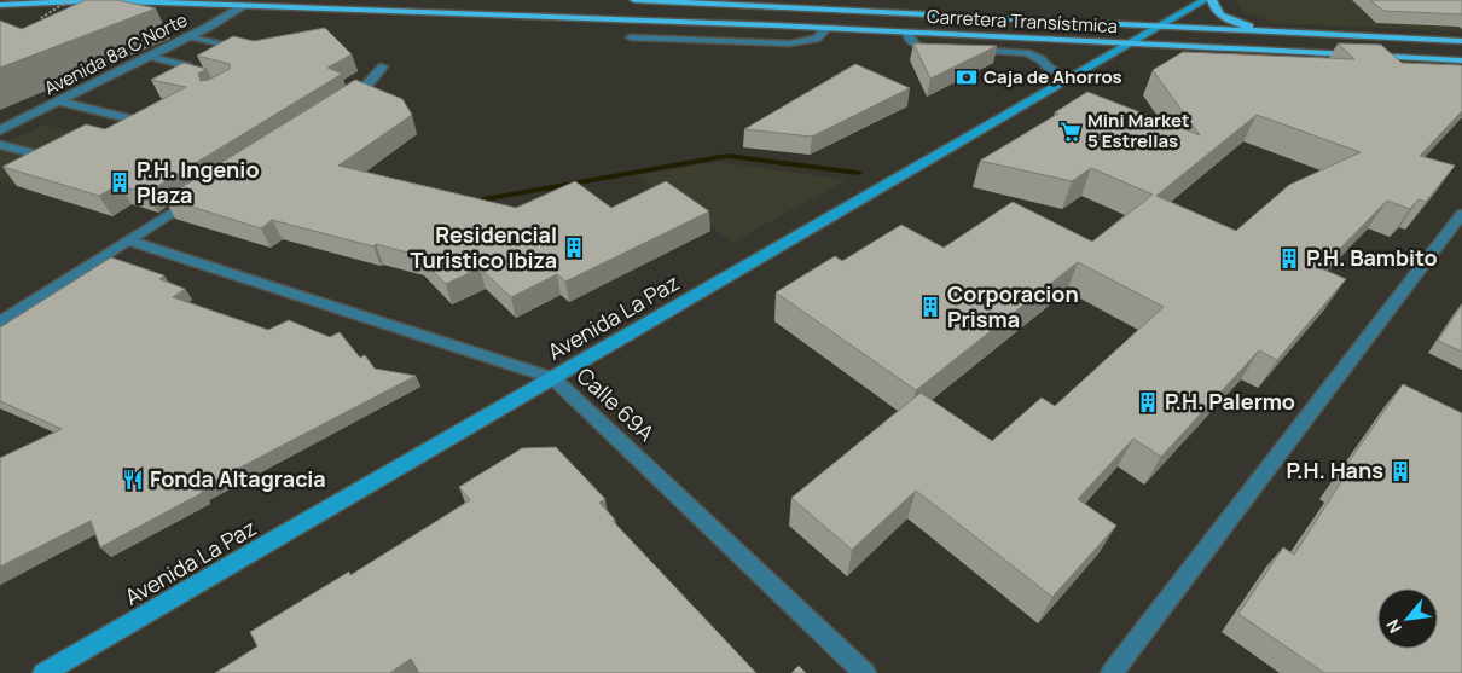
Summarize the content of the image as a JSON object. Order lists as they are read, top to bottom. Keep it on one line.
{"streets":{"main road":["Carretera Transístmica","Avenida La Paz"],"street":["Avenida 8a C Norte","Calle 69A"]},"crossings":[["Carretera Transístmica","Avenida 8a C Norte"],["Carretera Transístmica","Avenida La Paz"],["Avenida La Paz","Calle 69A"]],"places":{"bank":["Caja de Ahorros"],"supermarket":["Mini Market 5 Estrellas"],"building":["P.H. Ingenio Plaza","Residencial Turistico Ibiza","P.H. Bambito","Corporacion Prisma","P.H. Palermo","P.H. Hans"],"restaurant":["Fonda Altagracia"]},"north":"bottom left"}
